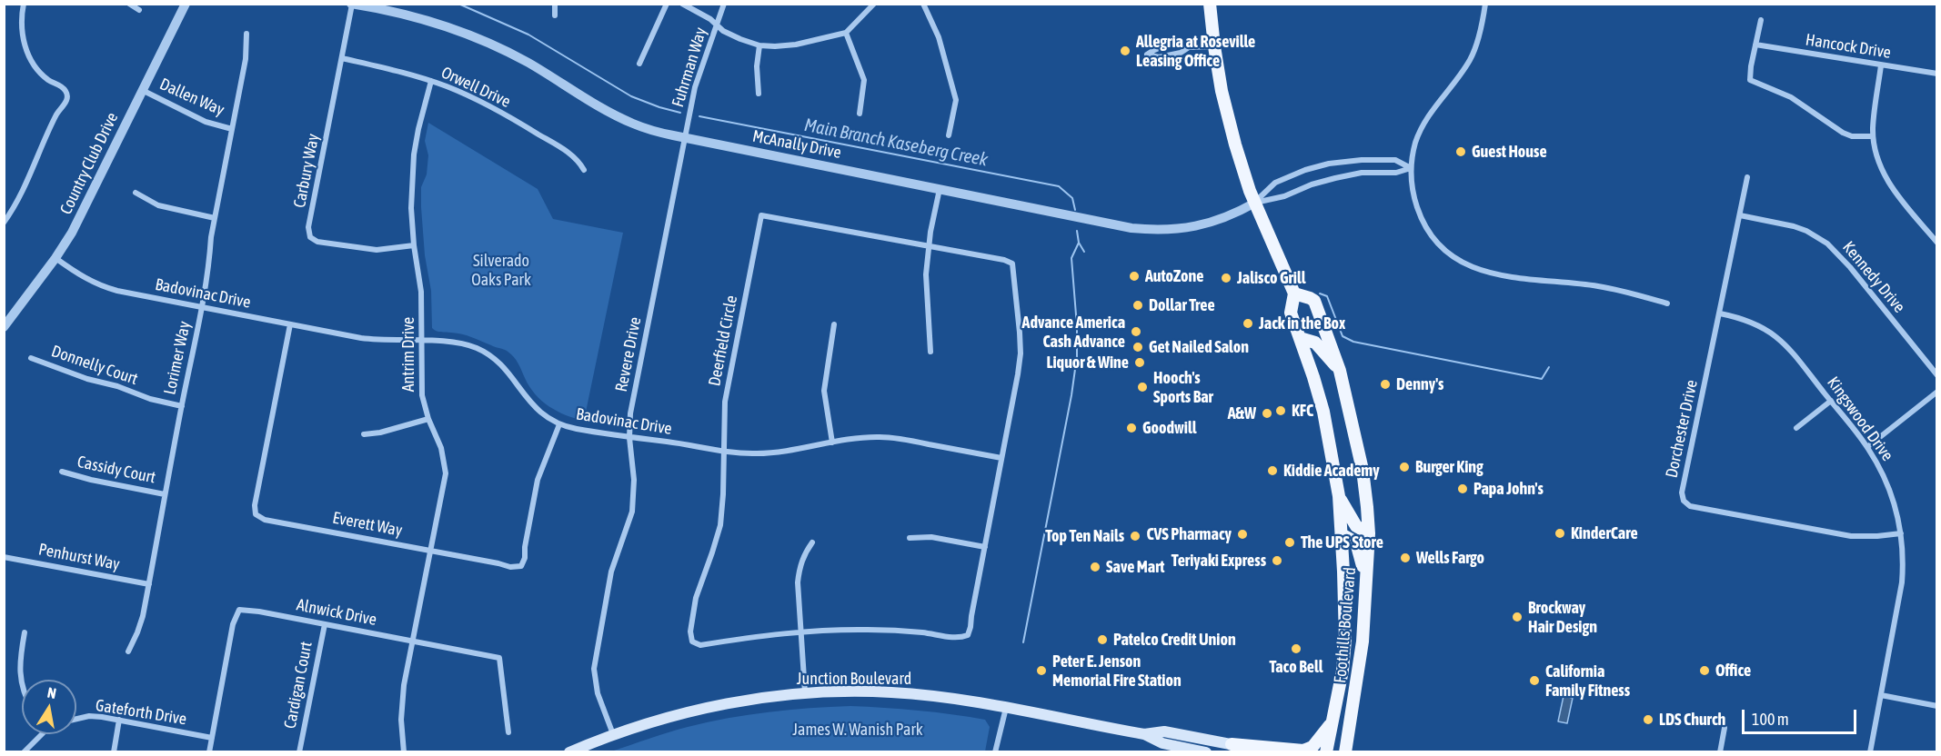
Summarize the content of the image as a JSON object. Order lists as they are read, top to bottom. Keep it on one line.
{"streets":{"main road":["Foothills Boulevard","Junction Boulevard"],"street":["Hancock Drive","Fuhrman Way","Orwell Drive","Dallen Way","McAnally Drive","Country Club Drive","Carbury Way","Kennedy Drive","Badovinac Drive","Deerfield Circle","Antrim Drive","Revere Drive","Lorimer Way","Donnelly Court","Kingswood Drive","Dorchester Drive","Cassidy Court","Everett Way","Penhurst Way","Alnwick Drive","Cardigan Court","Gateforth Drive"]},"crossings":[["Fuhrman Way","McAnally Drive"],["Fuhrman Way","Revere Drive"],["Orwell Drive","Carbury Way"],["Orwell Drive","Antrim Drive"],["Dallen Way","Country Club Drive"],["Dallen Way","Lorimer Way"],["McAnally Drive","Carbury Way"],["McAnally Drive","Revere Drive"],["McAnally Drive","Foothills Boulevard"],["Country Club Drive","Badovinac Drive"],["Carbury Way","Antrim Drive"],["Kennedy Drive","Dorchester Drive"],["Badovinac Drive","Deerfield Circle"],["Badovinac Drive","Antrim Drive"],["Badovinac Drive","Revere Drive"],["Badovinac Drive","Lorimer Way"],["Badovinac Drive","Everett Way"],["Antrim Drive","Everett Way"],["Antrim Drive","Alnwick Drive"],["Revere Drive","Junction Boulevard"],["Lorimer Way","Donnelly Court"],["Lorimer Way","Cassidy Court"],["Lorimer Way","Penhurst Way"],["Kingswood Drive","Dorchester Drive"],["Alnwick Drive","Cardigan Court"],["Alnwick Drive","Gateforth Drive"]],"water":["Main Branch Kaseberg Creek"],"parks":["Silverado Oaks Park","James W. Wanish Park"],"places":["Allegria at Roseville Leasing Office","Guest House","AutoZone","Jalisco Grill","Dollar Tree","Jack in the Box","Advance America Cash Advance","Get Nailed Salon","Liquor & Wine","Denny's","Hooch's Sports Bar","KFC","A&W","Goodwill","Burger King","Kiddie Academy","Papa John's","KinderCare","CVS Pharmacy","Top Ten Nails","The UPS Store","Wells Fargo","Teriyaki Express","Save Mart","Brockway Hair Design","Patelco Credit Union","Taco Bell","Peter E. Jenson Memorial Fire Station","Office","California Family Fitness","LDS Church"],"scale_bar":"100 m","north":"top"}
